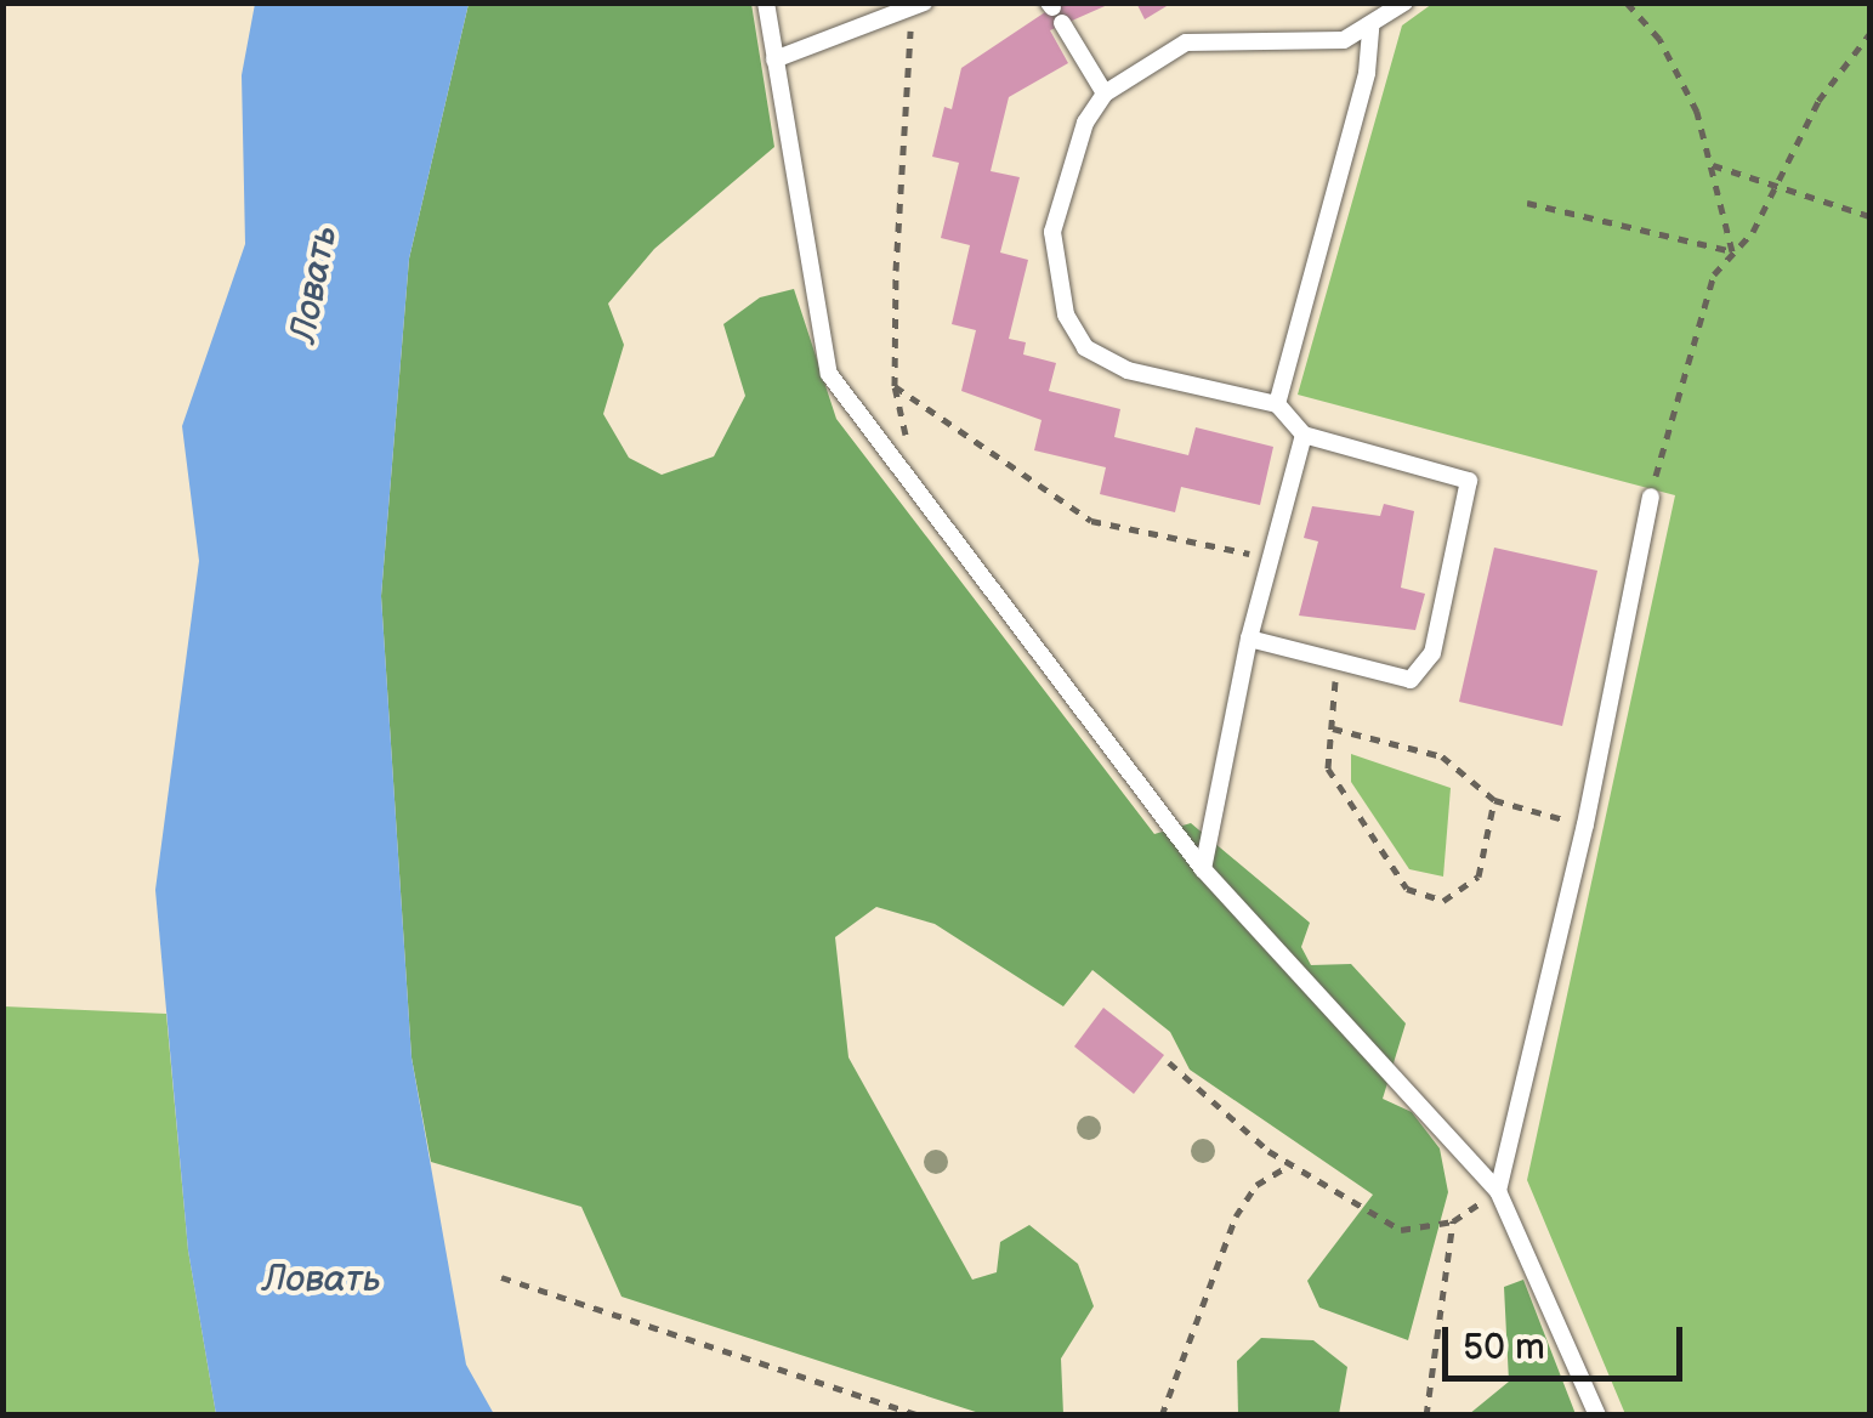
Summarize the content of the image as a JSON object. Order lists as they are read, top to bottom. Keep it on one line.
{"water":["Ловать"],"scale_bar":"50 m"}
